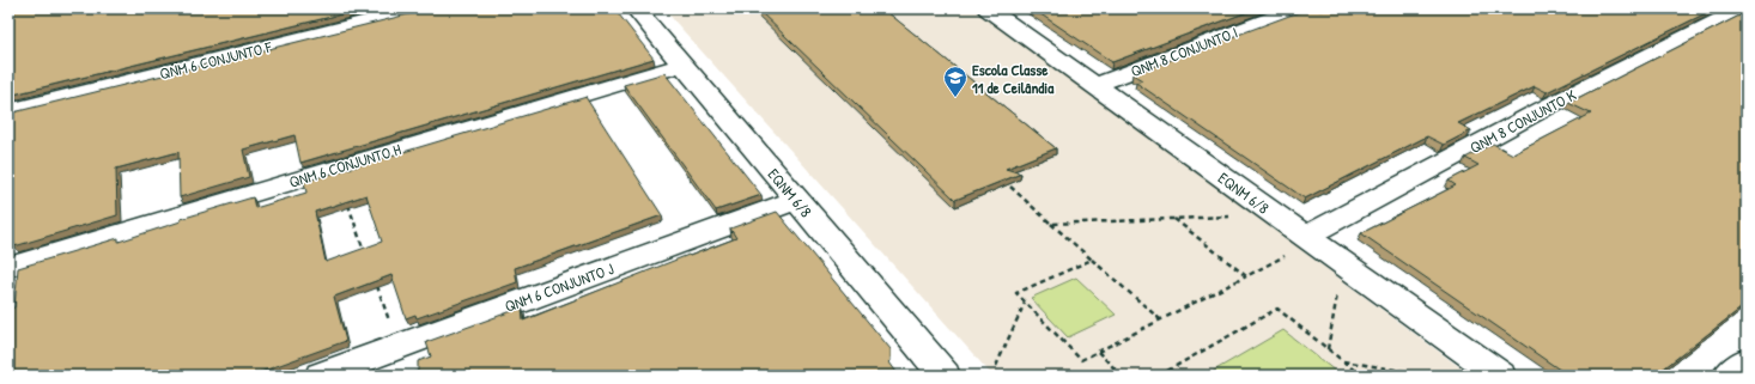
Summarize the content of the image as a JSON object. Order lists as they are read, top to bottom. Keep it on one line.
{"streets":{"street":["QNM 8 CONJUNTO I","QNM 6 CONJUNTO F","QNM 8 CONJUNTO K","QNM 6 CONJUNTO H","EQNM 6/8","QNM 6 CONJUNTO J"]},"crossings":[["QNM 8 CONJUNTO I","EQNM 6/8"],["QNM 8 CONJUNTO K","EQNM 6/8"],["QNM 6 CONJUNTO H","EQNM 6/8"],["EQNM 6/8","QNM 6 CONJUNTO J"]],"places":{"school or university":["Escola Classe 11 de Ceilândia"]}}
